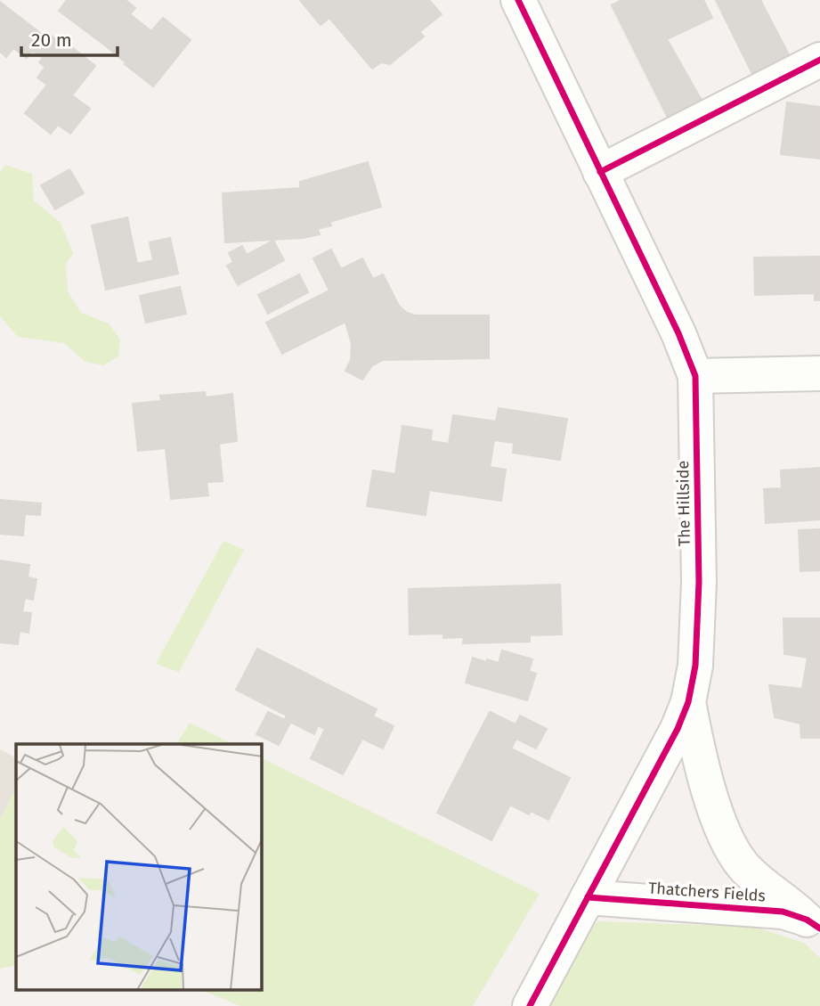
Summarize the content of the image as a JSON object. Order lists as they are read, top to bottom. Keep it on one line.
{"streets":{"street":["The Hillside","Thatchers Fields"]},"crossings":[["The Hillside","Thatchers Fields"]],"scale_bar":"20 m"}
